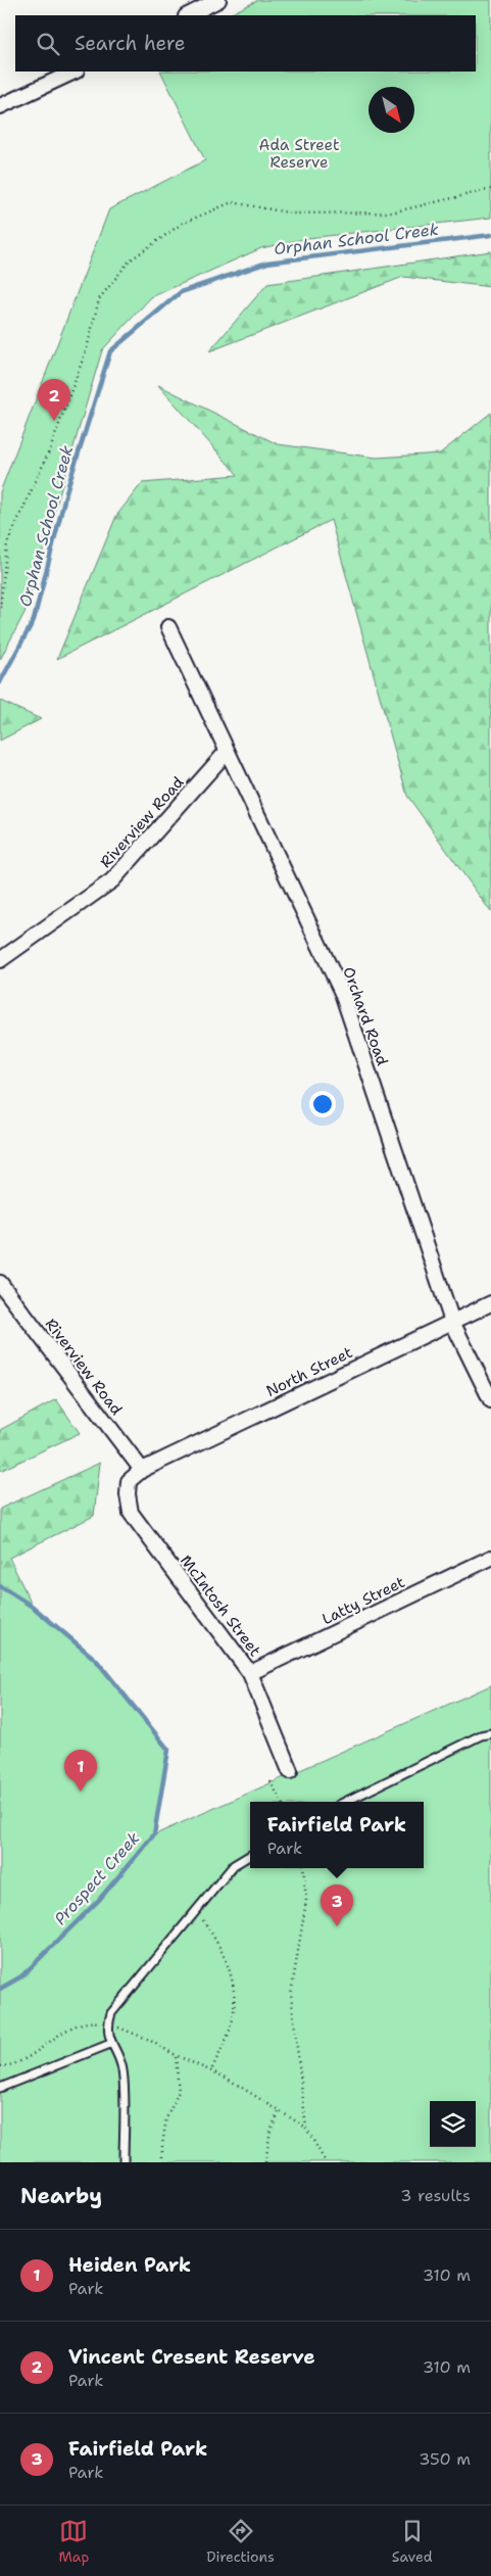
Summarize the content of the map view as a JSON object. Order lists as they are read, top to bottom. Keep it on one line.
{"streets":{"street":["Riverview Road","Orchard Road","North Street","Latty Street","McIntosh Street"]},"crossings":[["Riverview Road","Orchard Road"],["Riverview Road","North Street"],["Riverview Road","McIntosh Street"],["Orchard Road","North Street"],["North Street","McIntosh Street"],["Latty Street","McIntosh Street"]],"water":["Orphan School Creek","Prospect Creek"],"parks":["Ada Street Reserve"],"north":"bottom right","page":{"search":"Search here","pins":["2","1","3"],"popup":["Fairfield Park","Park"],"heading":["Nearby","3 results"],"list":[{"mark":"1","name":"Heiden Park","note":"Park","value":"310 m"},{"mark":"2","name":"Vincent Cresent Reserve","note":"Park","value":"310 m"},{"mark":"3","name":"Fairfield Park","note":"Park","value":"350 m"}],"nav":["Map","Directions","Saved"]}}
